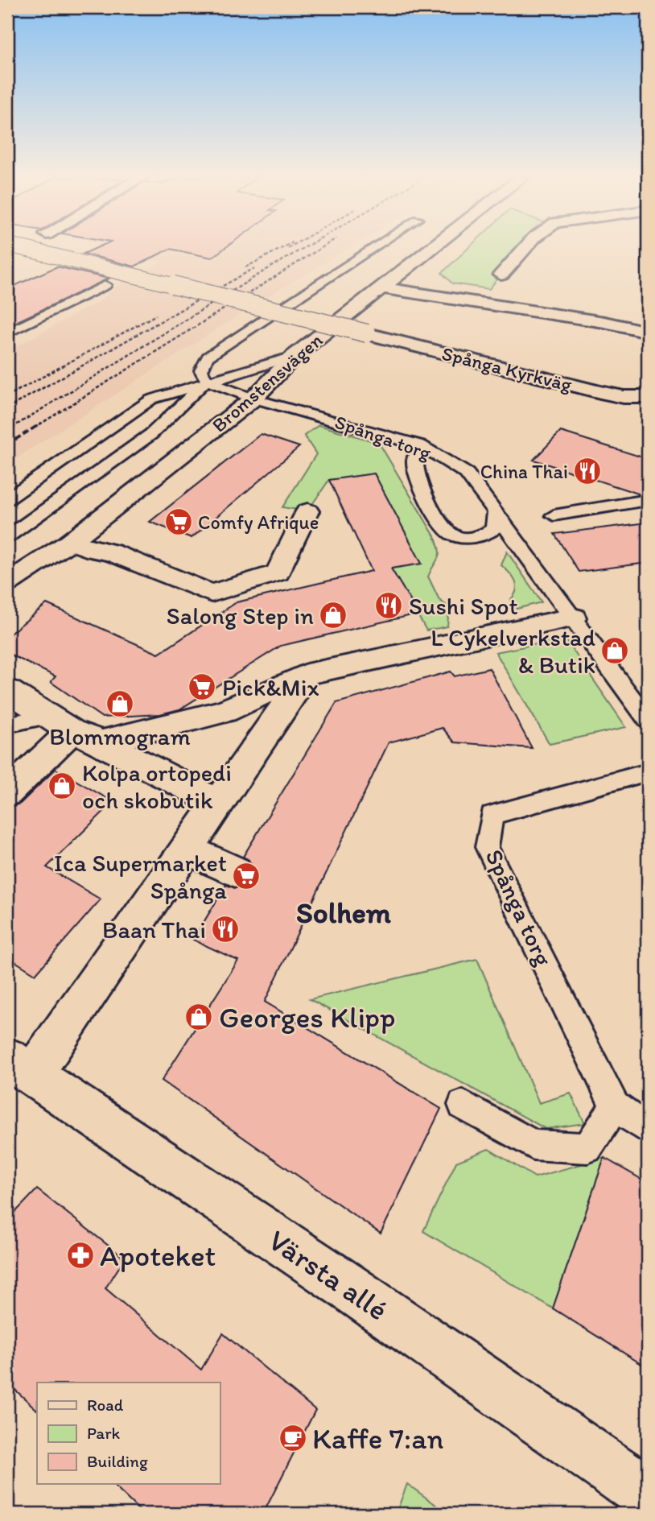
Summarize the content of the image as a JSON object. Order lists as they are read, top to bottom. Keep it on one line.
{"streets":{"street":["Spånga Kyrkväg","Bromstensvägen","Värsta allé"],"lane":["Spånga torg"]},"crossings":[["Bromstensvägen","Spånga torg"]],"districts":["Solhem"],"places":{"restaurant":["China Thai","Sushi Spot","Baan Thai"],"supermarket":["Comfy Afrique","Pick&Mix","Ica Supermarket Spånga"],"shop":["Salong Step in","L Cykelverkstad & Butik","Blommogram","Kolpa ortopedi och skobutik","Georges Klipp"],"pharmacy":["Apoteket"],"cafe":["Kaffe 7:an"]},"legend":["Road","Park","Building"]}
